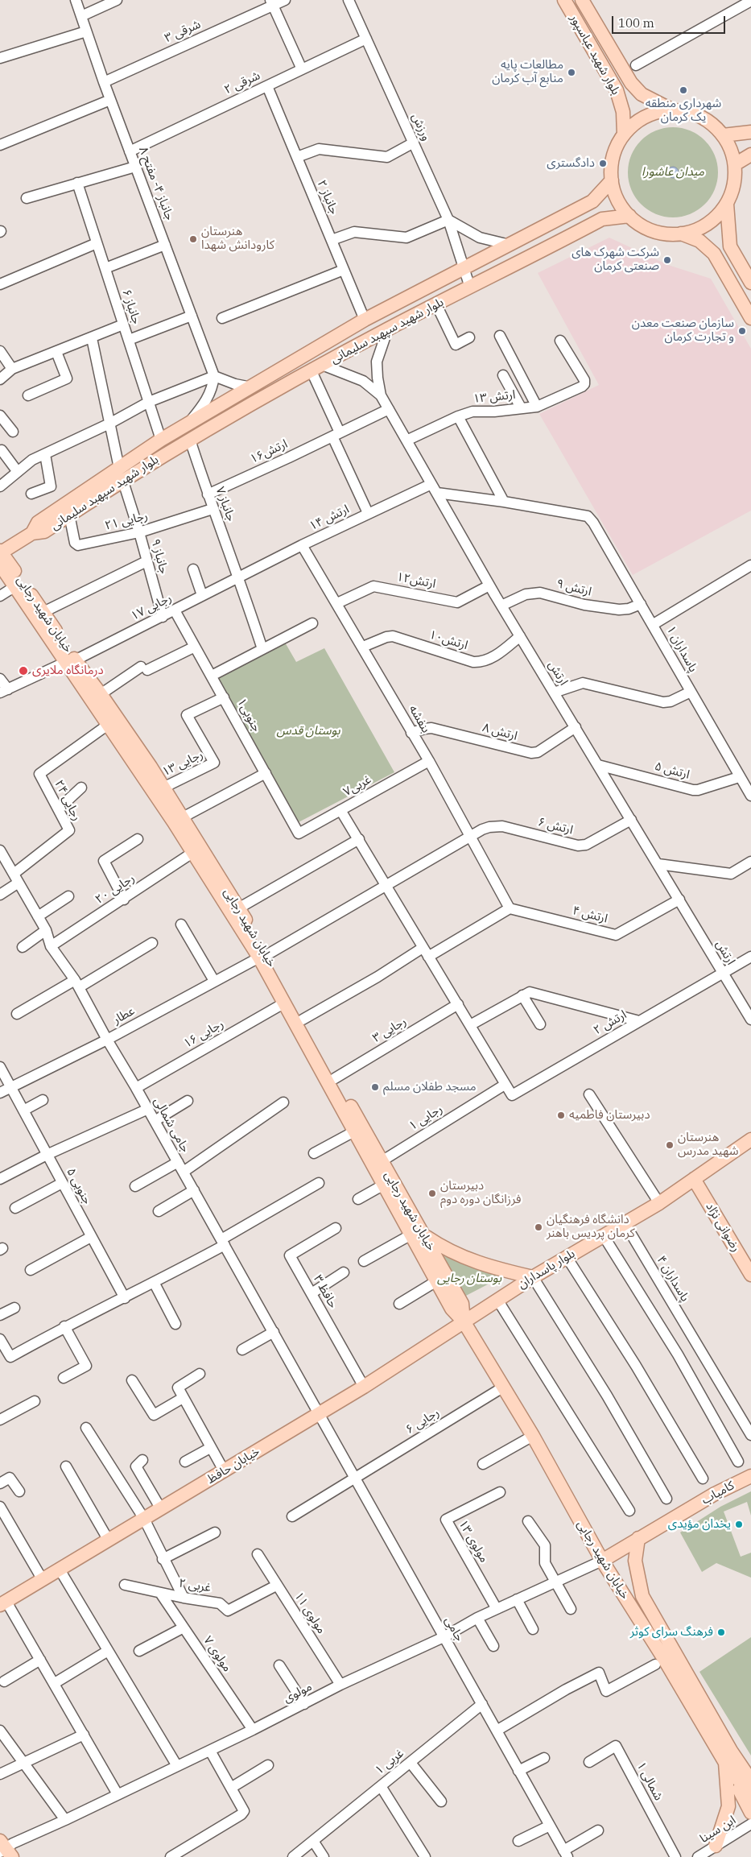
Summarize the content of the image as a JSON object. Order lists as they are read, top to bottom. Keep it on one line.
{"streets":{"main road":["بلوار شهید عباسپور","بلوار شهید سپهبد سلیمانی","خیابان شهید رجایی","رضوانی نژاد","بلوار پاسداران","خیابان حافظ","کامیاب"],"street":["شرقی ۳","شرقی ۲","ورزش","جانباز ۴- مفتح ۸","جانباز ۲","جانباز ۶","ارتش ۱۳","ارتش۱۶","جانباز ۷","ارتش ۱۴","رجایی ۲۱","جانباز ۹","ارتش۱۲","ارتش ۹","رجایی ۱۷","ارتش۱۰","پاسداران ۱","ارتش","جنوبی۱","بنفشه","ارتش ۸","رجایی ۱۳","ارتش ۵","غربی۷","رجایی ۲۴","ارتش ۶","رجایی ۲۰","ارتش ۴","عطار","ارتش ۲","رجایی ۳","رجایی ۱۶","رجایی ۱","جامی شمالی","جنوبی ۵","پاسداران ۴","حافظ ۳","رجایی ۶","مولوی ۱۳","غربی ۲","مولوی ۱۱","جامی","مولوی ۷","مولوی","غربی ۱","شمالی ۱","ابن سینا"]},"crossings":[["شرقی ۳","جانباز ۴- مفتح ۸"],["بلوار شهید عباسپور","بلوار شهید سپهبد سلیمانی"],["شرقی ۲","ورزش"],["شرقی ۲","جانباز ۴- مفتح ۸"],["شرقی ۲","جانباز ۲"],["ورزش","بلوار شهید سپهبد سلیمانی"],["جانباز ۲","بلوار شهید سپهبد سلیمانی"],["جانباز ۶","بلوار شهید سپهبد سلیمانی"],["بلوار شهید سپهبد سلیمانی","جانباز ۷"],["بلوار شهید سپهبد سلیمانی","رجایی ۲۱"],["بلوار شهید سپهبد سلیمانی","جانباز ۹"],["بلوار شهید سپهبد سلیمانی","ارتش"],["ارتش ۱۳","ارتش"],["ارتش۱۶","جانباز ۷"],["ارتش۱۶","ارتش"],["جانباز ۷","ارتش ۱۴"],["جانباز ۷","رجایی ۲۱"],["جانباز ۷","رجایی ۱۷"],["ارتش ۱۴","رجایی ۱۷"],["ارتش ۱۴","ارتش"],["ارتش ۱۴","بنفشه"],["رجایی ۲۱","جانباز ۹"],["جانباز ۹","رجایی ۱۷"],["ارتش۱۲","ارتش"],["ارتش۱۲","بنفشه"],["ارتش ۹","پاسداران ۱"],["ارتش ۹","ارتش"],["رجایی ۱۷","خیابان شهید رجایی"],["رجایی ۱۷","جنوبی۱"],["خیابان شهید رجایی","رجایی ۱۳"],["خیابان شهید رجایی","رجایی ۲۴"],["خیابان شهید رجایی","رجایی ۲۰"],["خیابان شهید رجایی","عطار"],["خیابان شهید رجایی","رجایی ۳"],["خیابان شهید رجایی","رجایی ۱۶"],["خیابان شهید رجایی","رجایی ۱"],["خیابان شهید رجایی","بلوار پاسداران"],["خیابان شهید رجایی","رجایی ۶"],["خیابان شهید رجایی","خیابان حافظ"],["خیابان شهید رجایی","کامیاب"],["خیابان شهید رجایی","مولوی"],["ارتش۱۰","ارتش"],["ارتش۱۰","بنفشه"],["پاسداران ۱","ارتش ۵"],["ارتش","ارتش ۸"],["ارتش","ارتش ۵"],["ارتش","ارتش ۶"],["ارتش","ارتش ۴"],["ارتش","ارتش ۲"],["جنوبی۱","رجایی ۱۳"],["جنوبی۱","غربی۷"],["بنفشه","ارتش ۸"],["بنفشه","غربی۷"],["بنفشه","ارتش ۶"],["بنفشه","ارتش ۴"],["رجایی ۲۴","جامی شمالی"],["رجایی ۲۰","جامی شمالی"],["عطار","جامی شمالی"],["عطار","جنوبی ۵"],["ارتش ۲","رجایی ۱"],["رجایی ۱۶","جامی شمالی"],["جامی شمالی","خیابان حافظ"],["جامی شمالی","جامی"],["رضوانی نژاد","بلوار پاسداران"],["بلوار پاسداران","پاسداران ۴"],["بلوار پاسداران","خیابان حافظ"],["حافظ ۳","خیابان حافظ"],["رجایی ۶","جامی"],["خیابان حافظ","جامی"],["کامیاب","مولوی"],["مولوی ۱۳","مولوی"],["غربی ۲","مولوی ۱۱"],["غربی ۲","مولوی ۷"],["مولوی ۱۱","مولوی"],["جامی","مولوی"],["جامی","غربی ۱"],["مولوی ۷","مولوی"]],"parks":["میدان عاشورا","بوستان قدس","بوستان رجایی"],"places":["مطالعات پایه منابع آب کرمان","شهرداری منطقه یک کرمان","دادگستری","هنرستان کارودانش شهدا","شرکت شهرک های صنعتی کرمان","سازمان صنعت معدن و تجارت کرمان","درمانگاه ملایری","مسجد طفلان مسلم","دبیرستان فاطمیه","هنرستان شهید مدرس","دبیرستان فرزانگان دوره دوم","دانشگاه فرهنگیان کرمان پردیس باهنر","یخدان مؤیدی","فرهنگ سرای کوثر"],"scale_bar":"100 m"}
